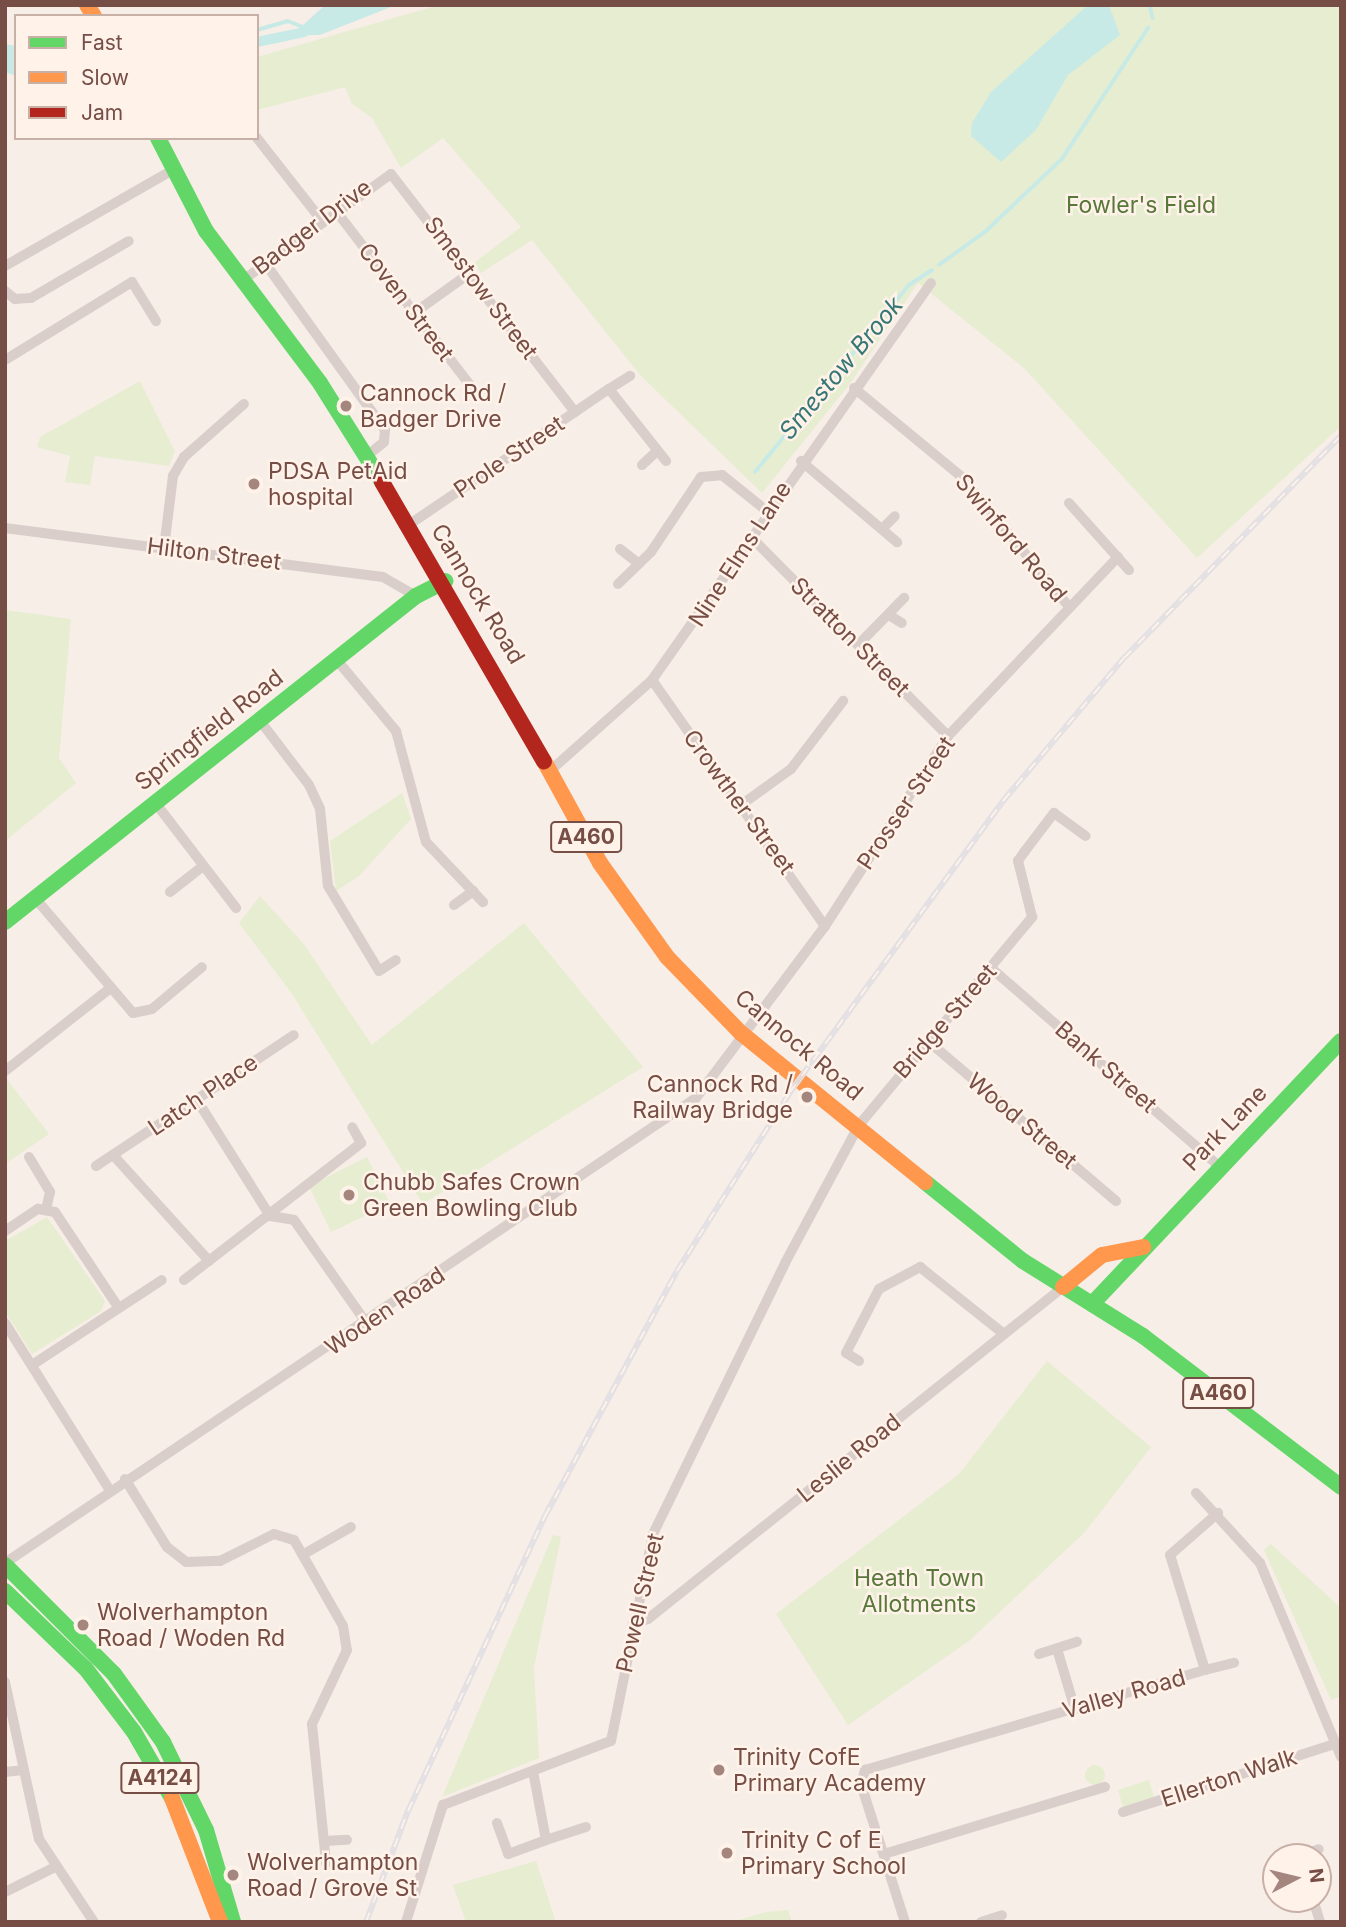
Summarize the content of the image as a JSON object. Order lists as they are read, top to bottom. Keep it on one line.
{"streets":{"main road":["Cannock Road","Springfield Road","A460","Park Lane","A4124"],"street":["Badger Drive","Smestow Street","Coven Street","Prole Street","Swinford Road","Hilton Street","Nine Elms Lane","Stratton Street","Crowther Street","Prosser Street","Bridge Street","Bank Street","Latch Place","Wood Street","Woden Road","Leslie Road","Powell Street","Valley Road","Ellerton Walk"]},"crossings":[["Badger Drive","Smestow Street"],["Badger Drive","Coven Street"],["Badger Drive","Cannock Road"],["Smestow Street","Prole Street"],["Prole Street","Cannock Road"],["Swinford Road","Nine Elms Lane"],["Swinford Road","Prosser Street"],["Hilton Street","Springfield Road"],["Nine Elms Lane","Cannock Road"],["Nine Elms Lane","Stratton Street"],["Nine Elms Lane","Crowther Street"],["Cannock Road","Springfield Road"],["Cannock Road","Prosser Street"],["Cannock Road","Bridge Street"],["Cannock Road","Park Lane"],["Cannock Road","Woden Road"],["Cannock Road","Leslie Road"],["Cannock Road","Powell Street"],["Stratton Street","Prosser Street"],["Crowther Street","Prosser Street"],["Prosser Street","Woden Road"],["Bridge Street","Bank Street"],["Bridge Street","Wood Street"],["Bridge Street","Powell Street"],["Bank Street","Park Lane"],["Woden Road","A4124"],["Leslie Road","Powell Street"]],"water":["Smestow Brook"],"parks":["Fowler's Field","Heath Town Allotments"],"places":["Cannock Rd / Badger Drive","PDSA PetAid hospital","Cannock Rd / Railway Bridge","Chubb Safes Crown Green Bowling Club","Wolverhampton Road / Woden Rd","Trinity CofE Primary Academy","Trinity C of E Primary School","Wolverhampton Road / Grove St"],"legend":["Fast","Slow","Jam"],"north":"right"}
